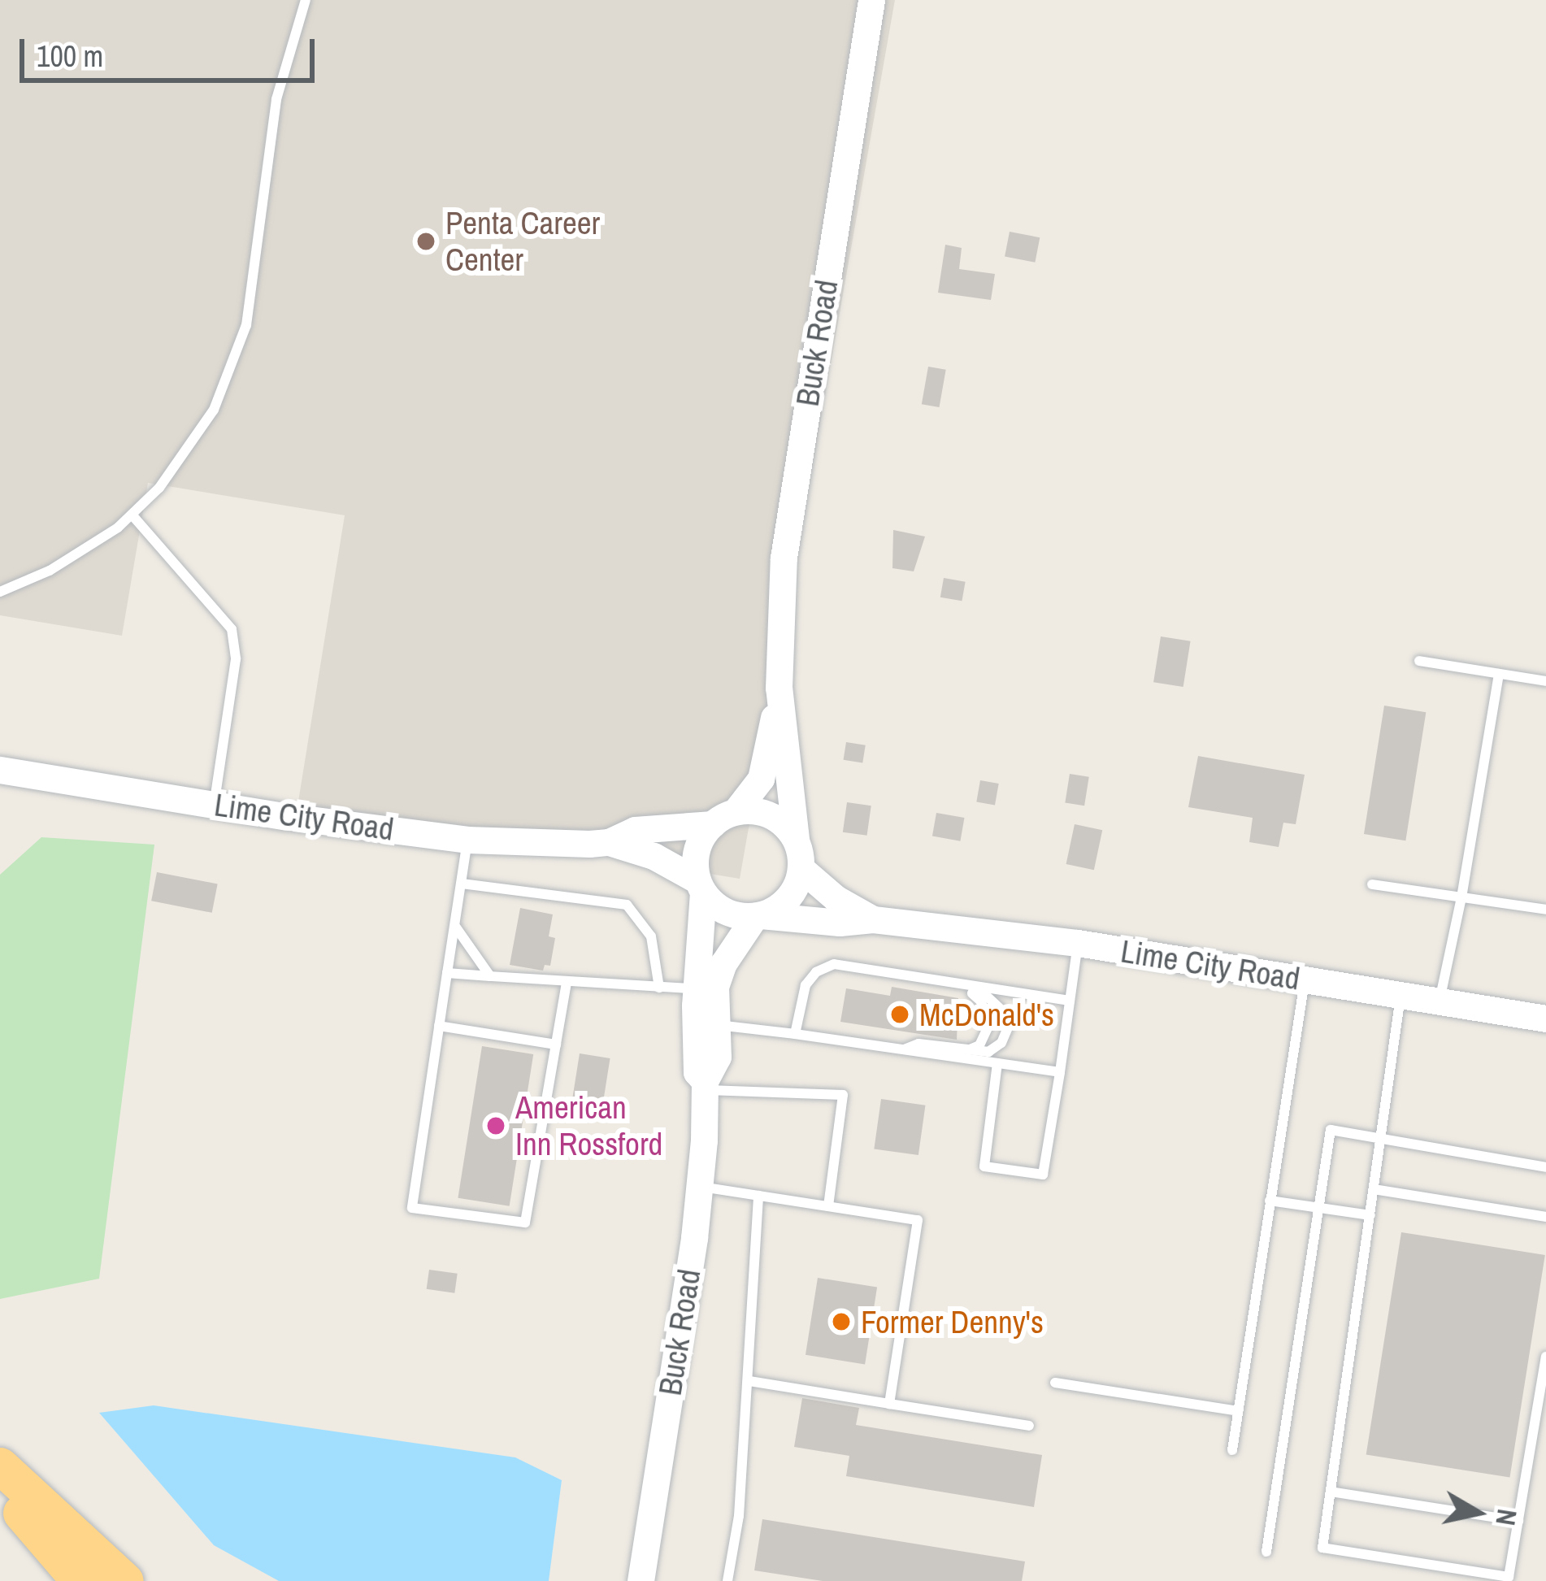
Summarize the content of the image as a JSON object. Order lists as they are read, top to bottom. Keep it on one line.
{"streets":{"street":["Buck Road","Lime City Road"]},"crossings":[["Buck Road","Lime City Road"]],"places":["Penta Career Center","McDonald's","American Inn Rossford","Former Denny's"],"scale_bar":"100 m","north":"right"}
